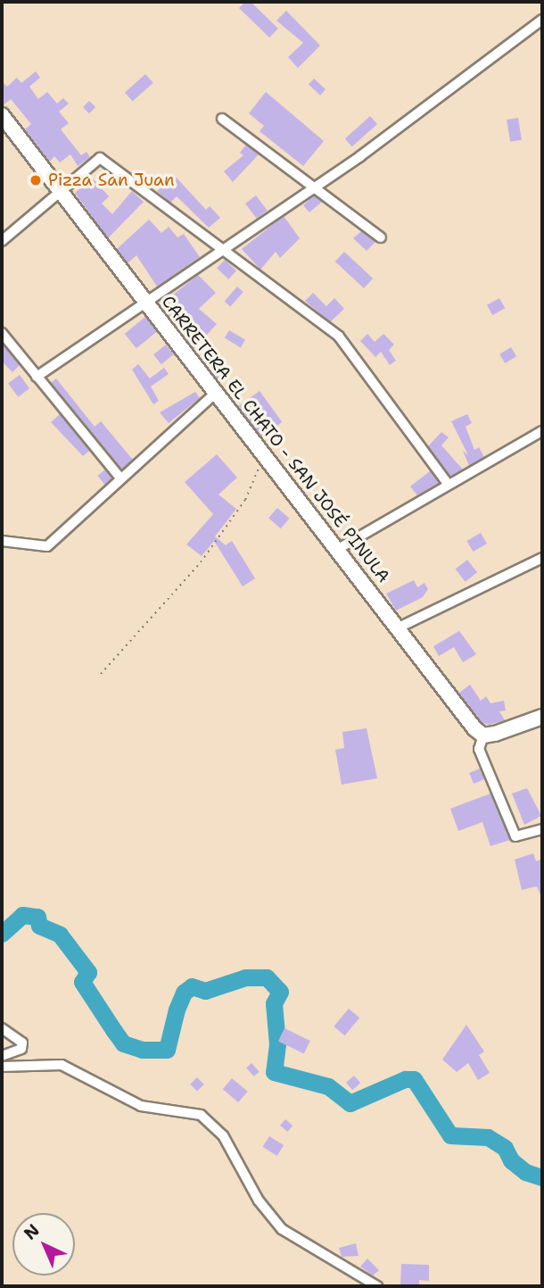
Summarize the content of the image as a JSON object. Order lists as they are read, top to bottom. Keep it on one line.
{"streets":{"main road":["CARRETERA EL CHATO - SAN JOSÉ PINULA"]},"places":["Pizza San Juan"],"north":"top left"}
